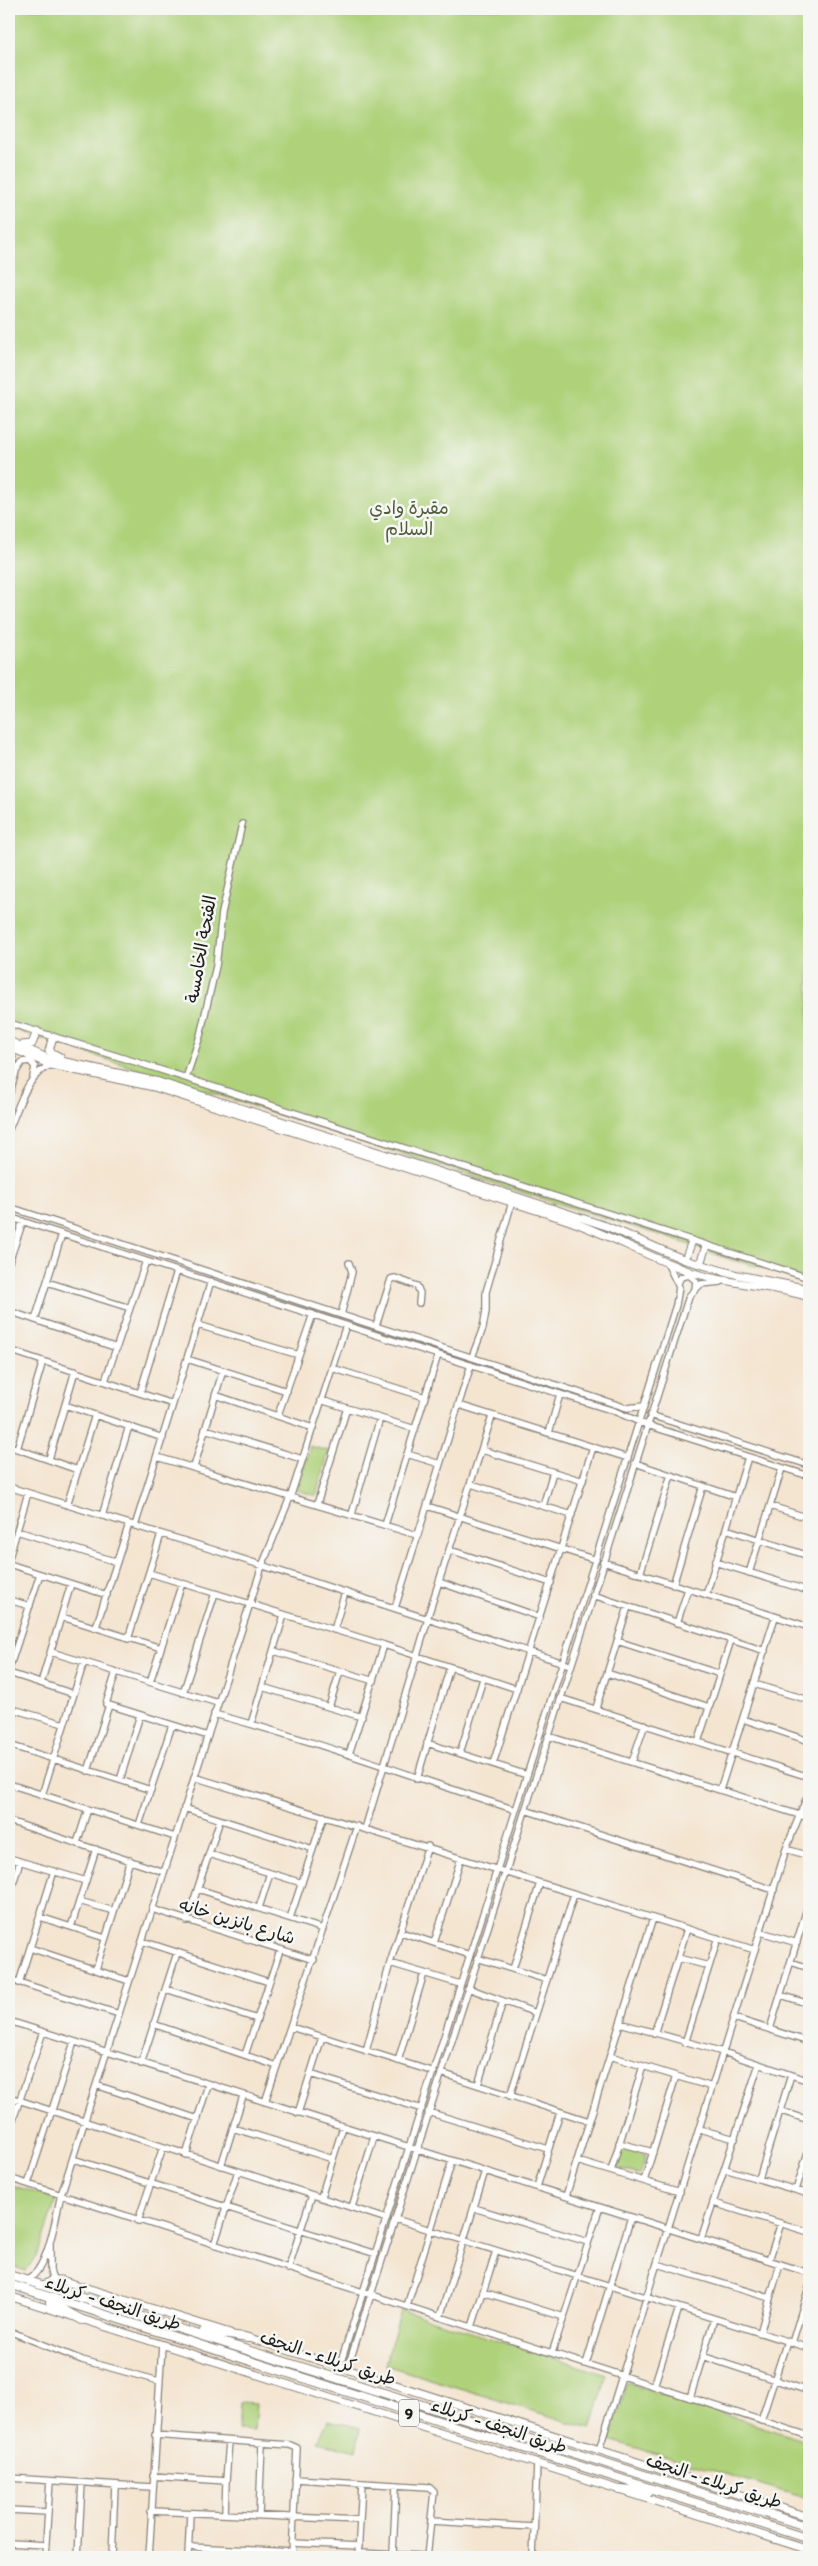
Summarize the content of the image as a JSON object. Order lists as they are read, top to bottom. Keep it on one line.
{"streets":{"highway":["طريق النجف - کربلاء","طريق کربلاء - النجف","9"],"street":["الفتحة الخامسة","شارع بانزين خانه"]},"parks":["مقبرة وادي السلام"]}
